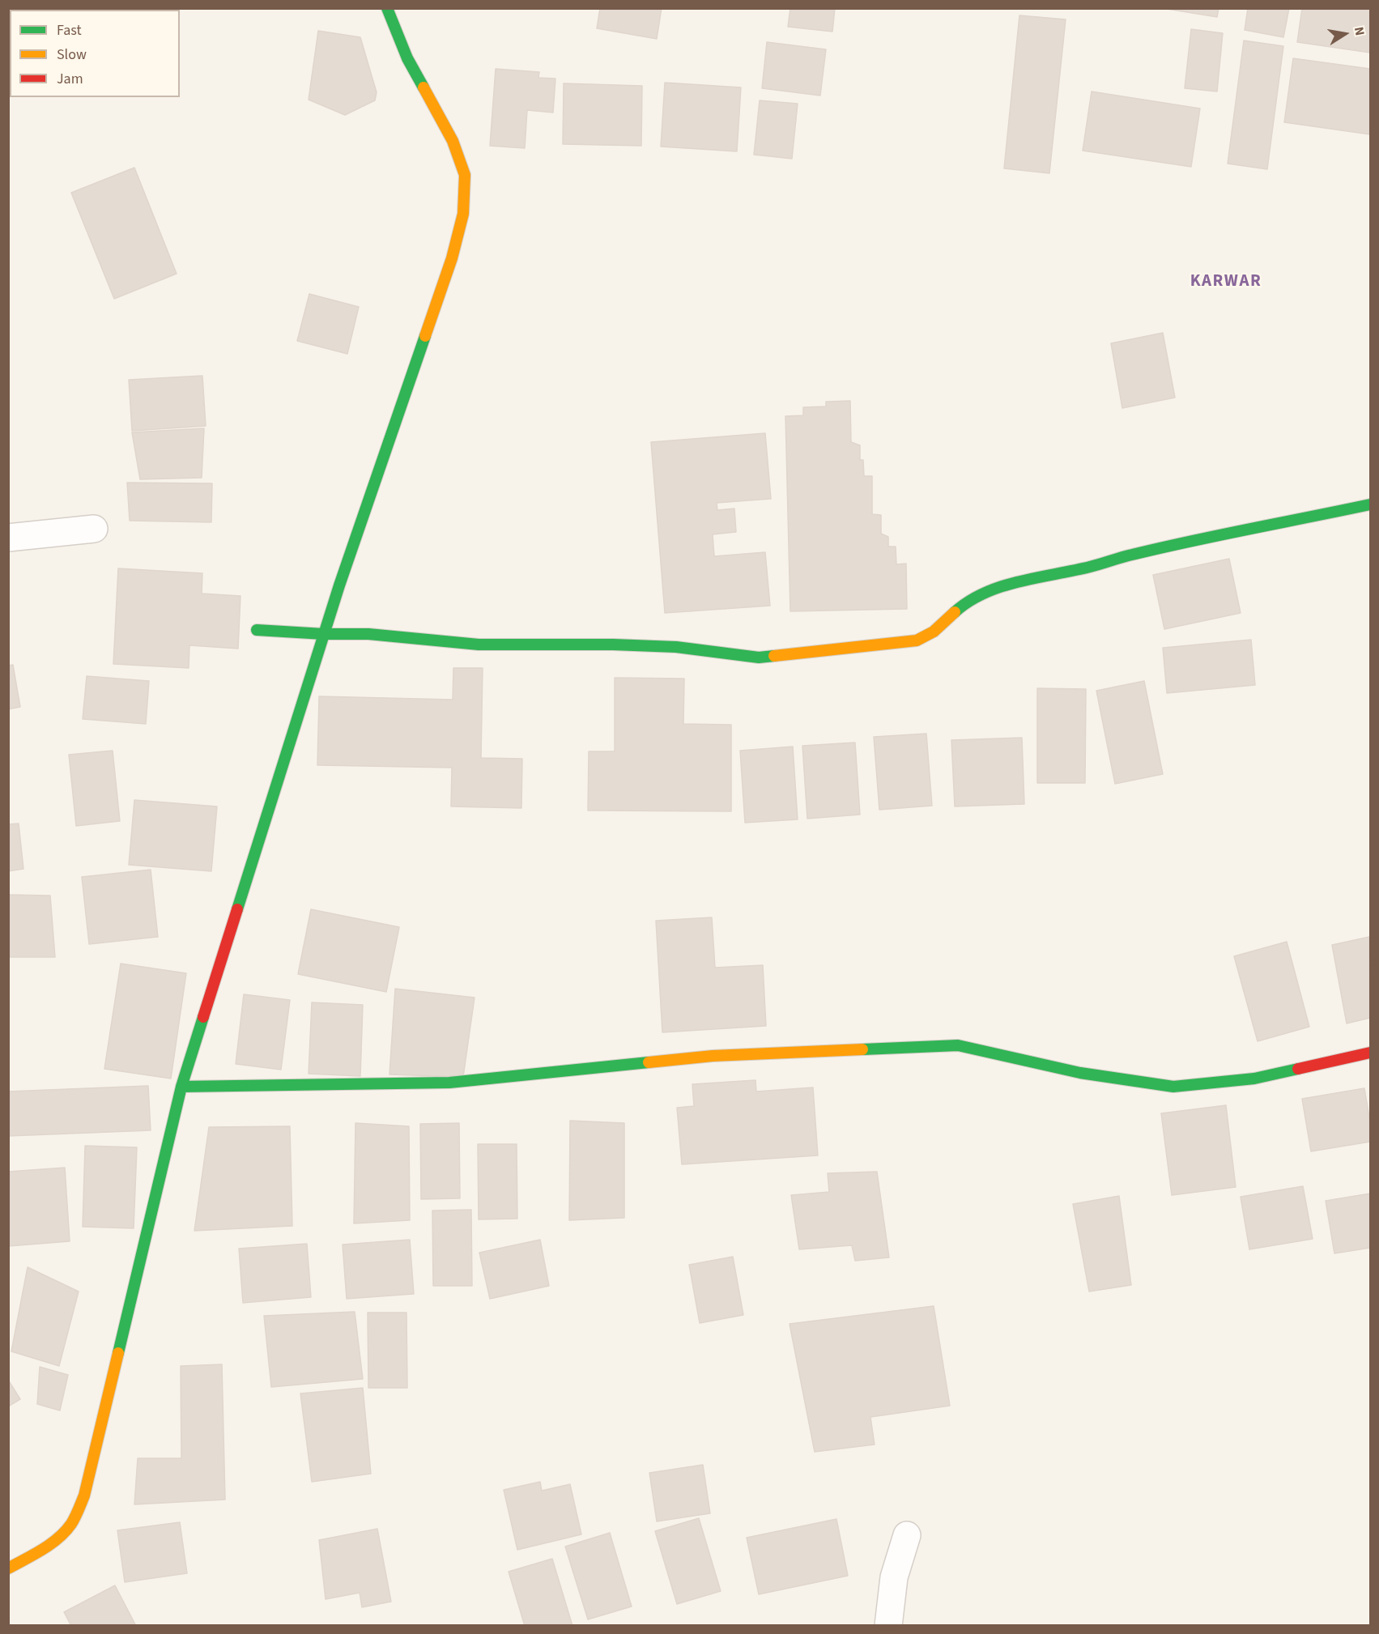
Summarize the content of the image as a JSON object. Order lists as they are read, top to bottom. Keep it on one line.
{"districts":["KARWAR"],"legend":["Fast","Slow","Jam"],"north":"right"}
